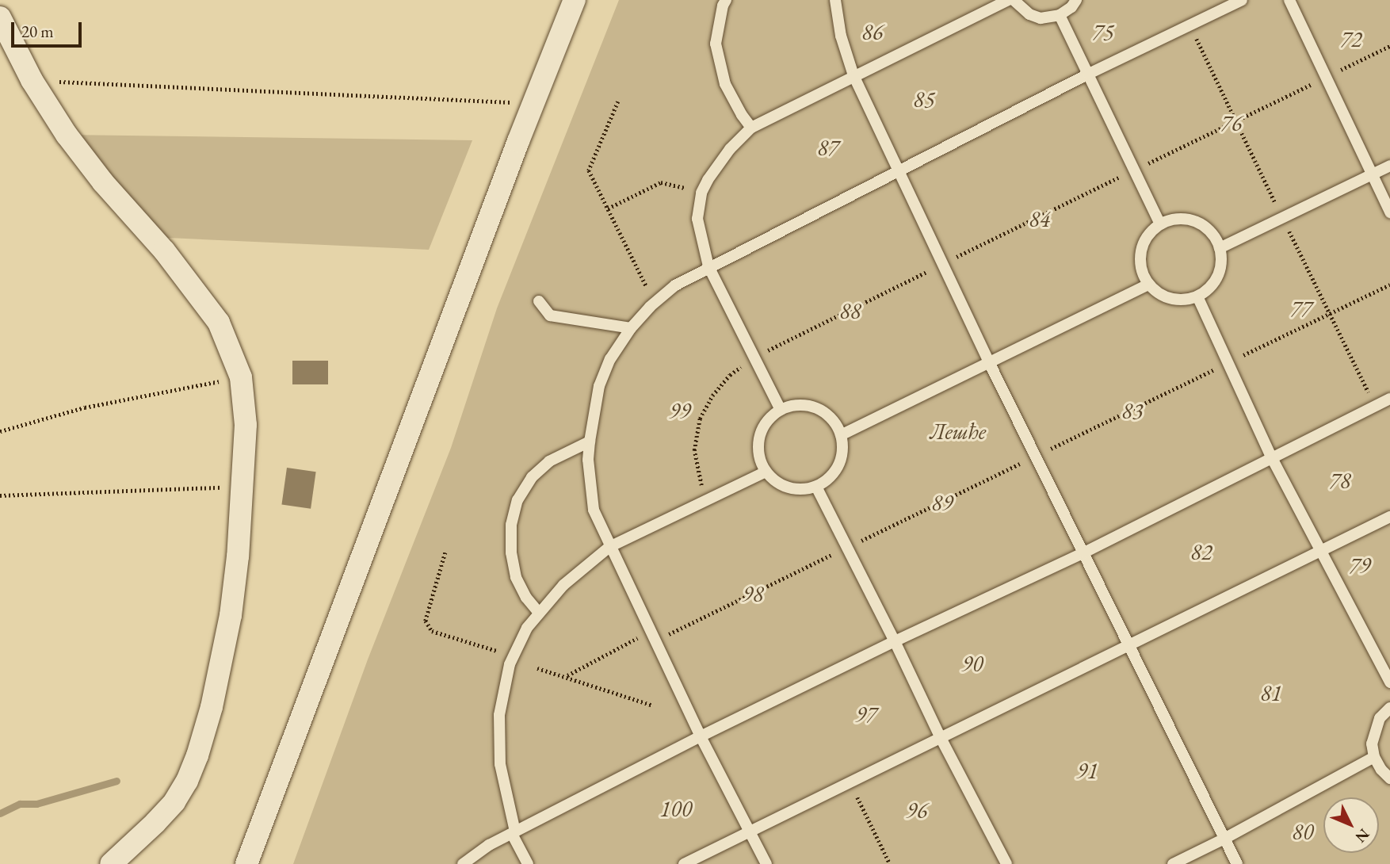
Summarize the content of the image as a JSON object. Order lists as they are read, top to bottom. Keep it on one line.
{"parks":["86","75","72","85","76","87","84","77","88","99","83","Лешће","78","89","82","79","98","90","81","97","91","100","96","80"],"scale_bar":"20 m","north":"bottom right"}
